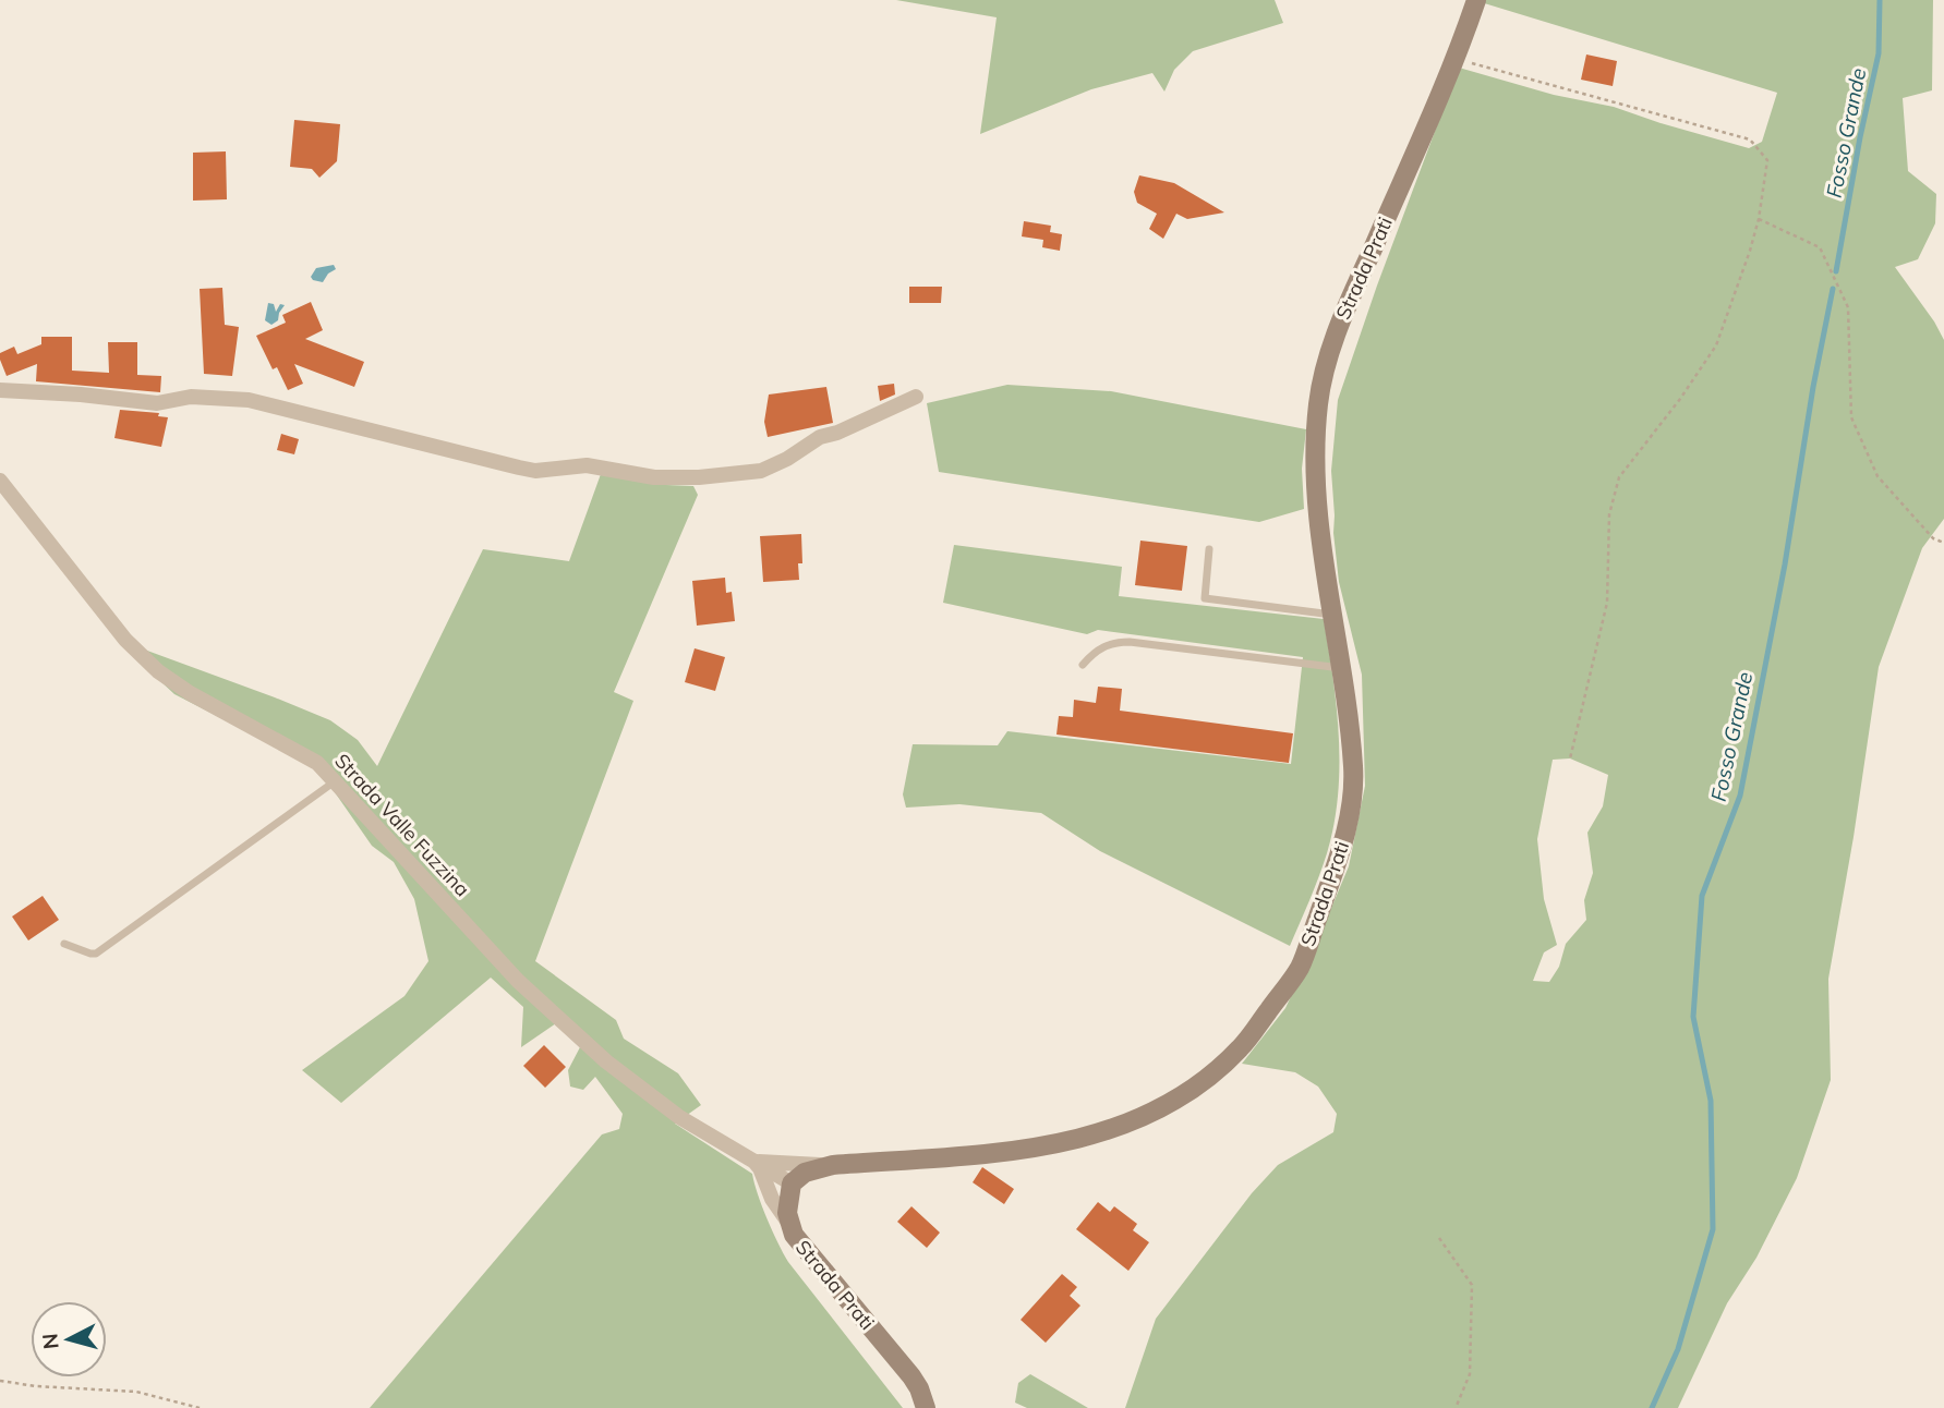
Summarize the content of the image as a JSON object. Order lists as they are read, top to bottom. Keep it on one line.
{"streets":{"street":["Strada Prati","Strada Valle Fuzzina"]},"crossings":[["Strada Prati","Strada Valle Fuzzina"]],"water":["Fosso Grande"],"north":"left"}
